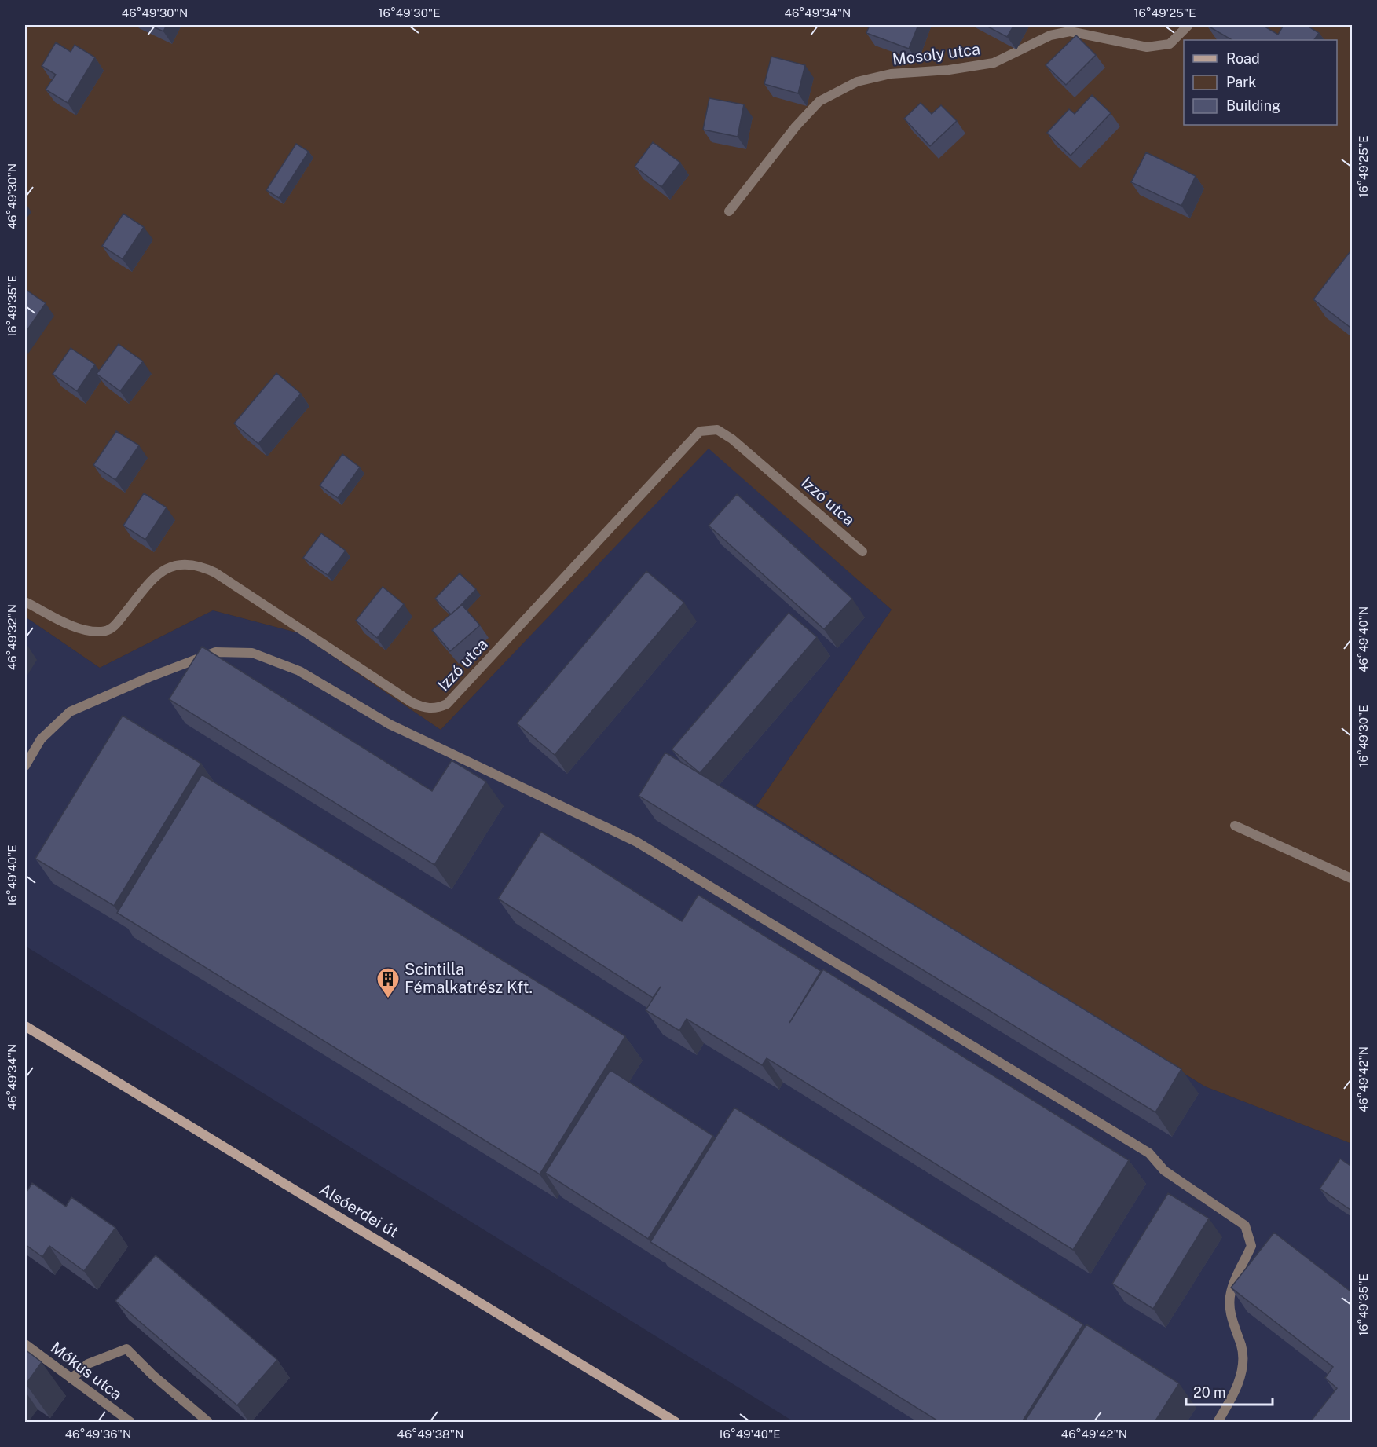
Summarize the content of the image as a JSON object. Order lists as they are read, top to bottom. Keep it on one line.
{"streets":{"main road":["Alsóerdei út"],"street":["Mosoly utca","Izzó utca","Mókus utca"]},"places":{"building":["Scintilla Fémalkatrész Kft."]},"legend":["Road","Park","Building"],"scale_bar":"20 m","coordinates":["46°49'30\"N","16°49'30\"E","46°49'34\"N","16°49'25\"E","16°49'35\"E","46°49'32\"N","46°49'40\"N","16°49'40\"E","46°49'42\"N","46°49'36\"N","46°49'38\"N"]}
